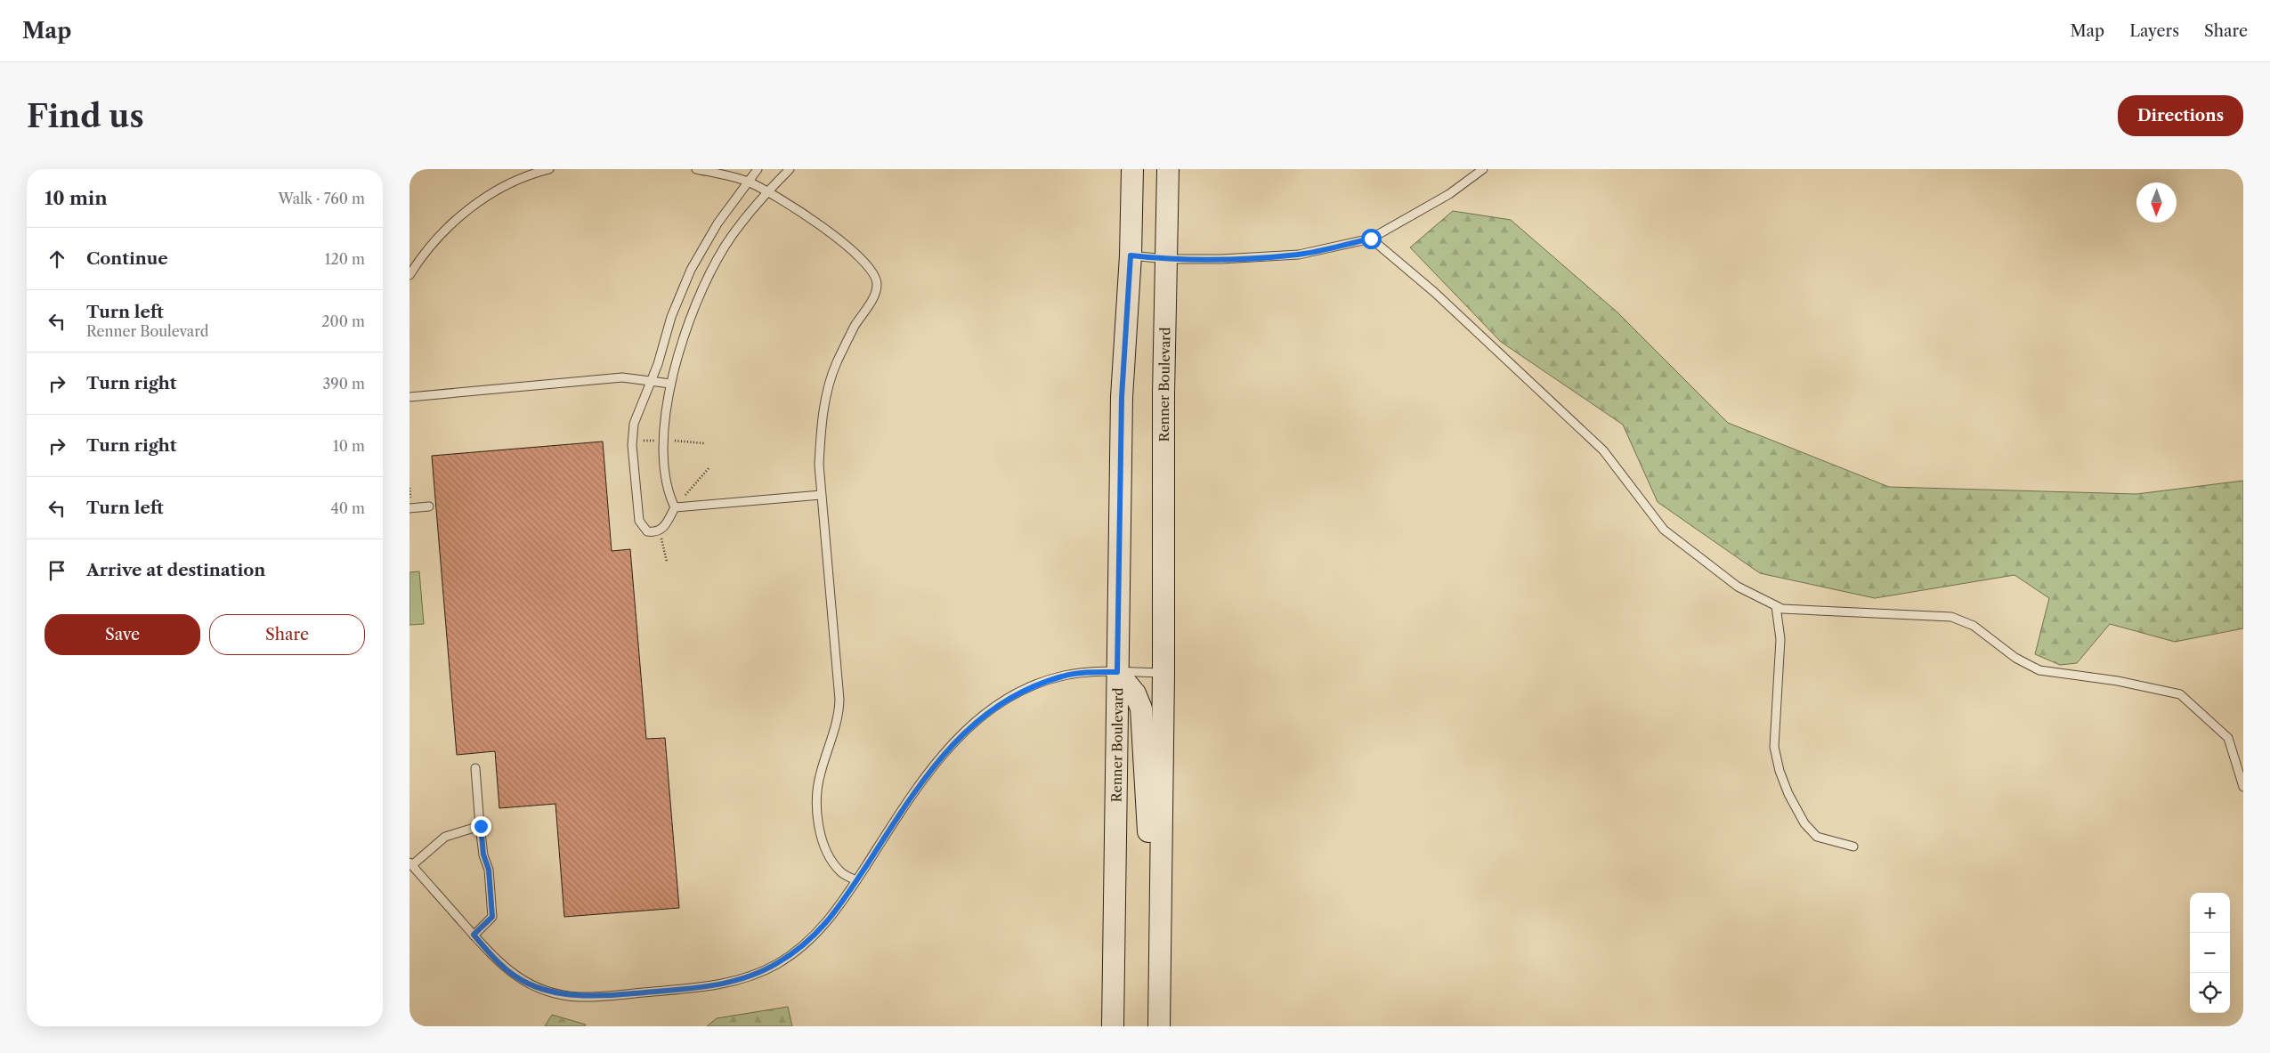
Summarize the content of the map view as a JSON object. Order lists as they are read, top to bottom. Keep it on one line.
{"streets":{"main road":["Renner Boulevard"]},"north":"bottom","page":{"header":"Map","nav":["Map","Layers","Share"],"buttons":["Directions",["Save","Share"]],"title":"Find us","heading":["10 min","Walk · 760 m"],"list":[["Continue","120 m"],["Turn left","Renner Boulevard","200 m"],["Turn right","390 m"],["Turn right","10 m"],["Turn left","40 m"],"Arrive at destination"],"map_buttons":["+","−"]}}
